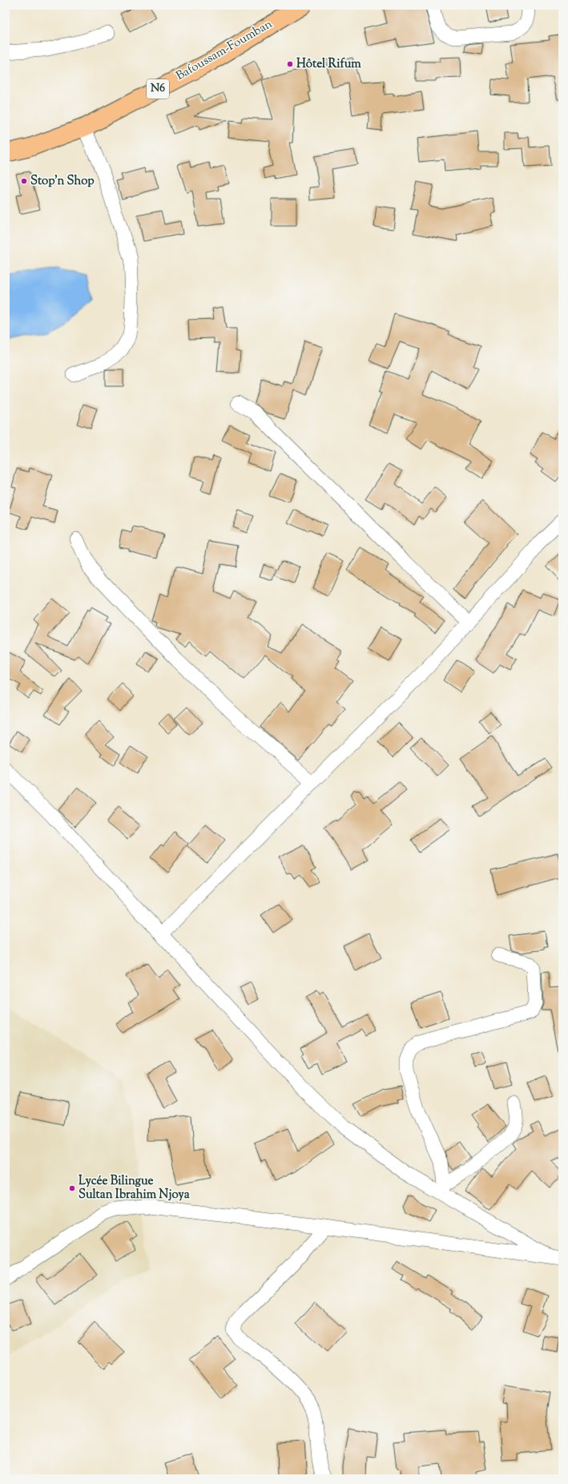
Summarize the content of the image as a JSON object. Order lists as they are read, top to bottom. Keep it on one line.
{"streets":{"highway":["Bafoussam-Foumban","N6"]},"places":["Hôtel Rifum","Stop'n Shop","Lycée Bilingue Sultan Ibrahim Njoya"]}
